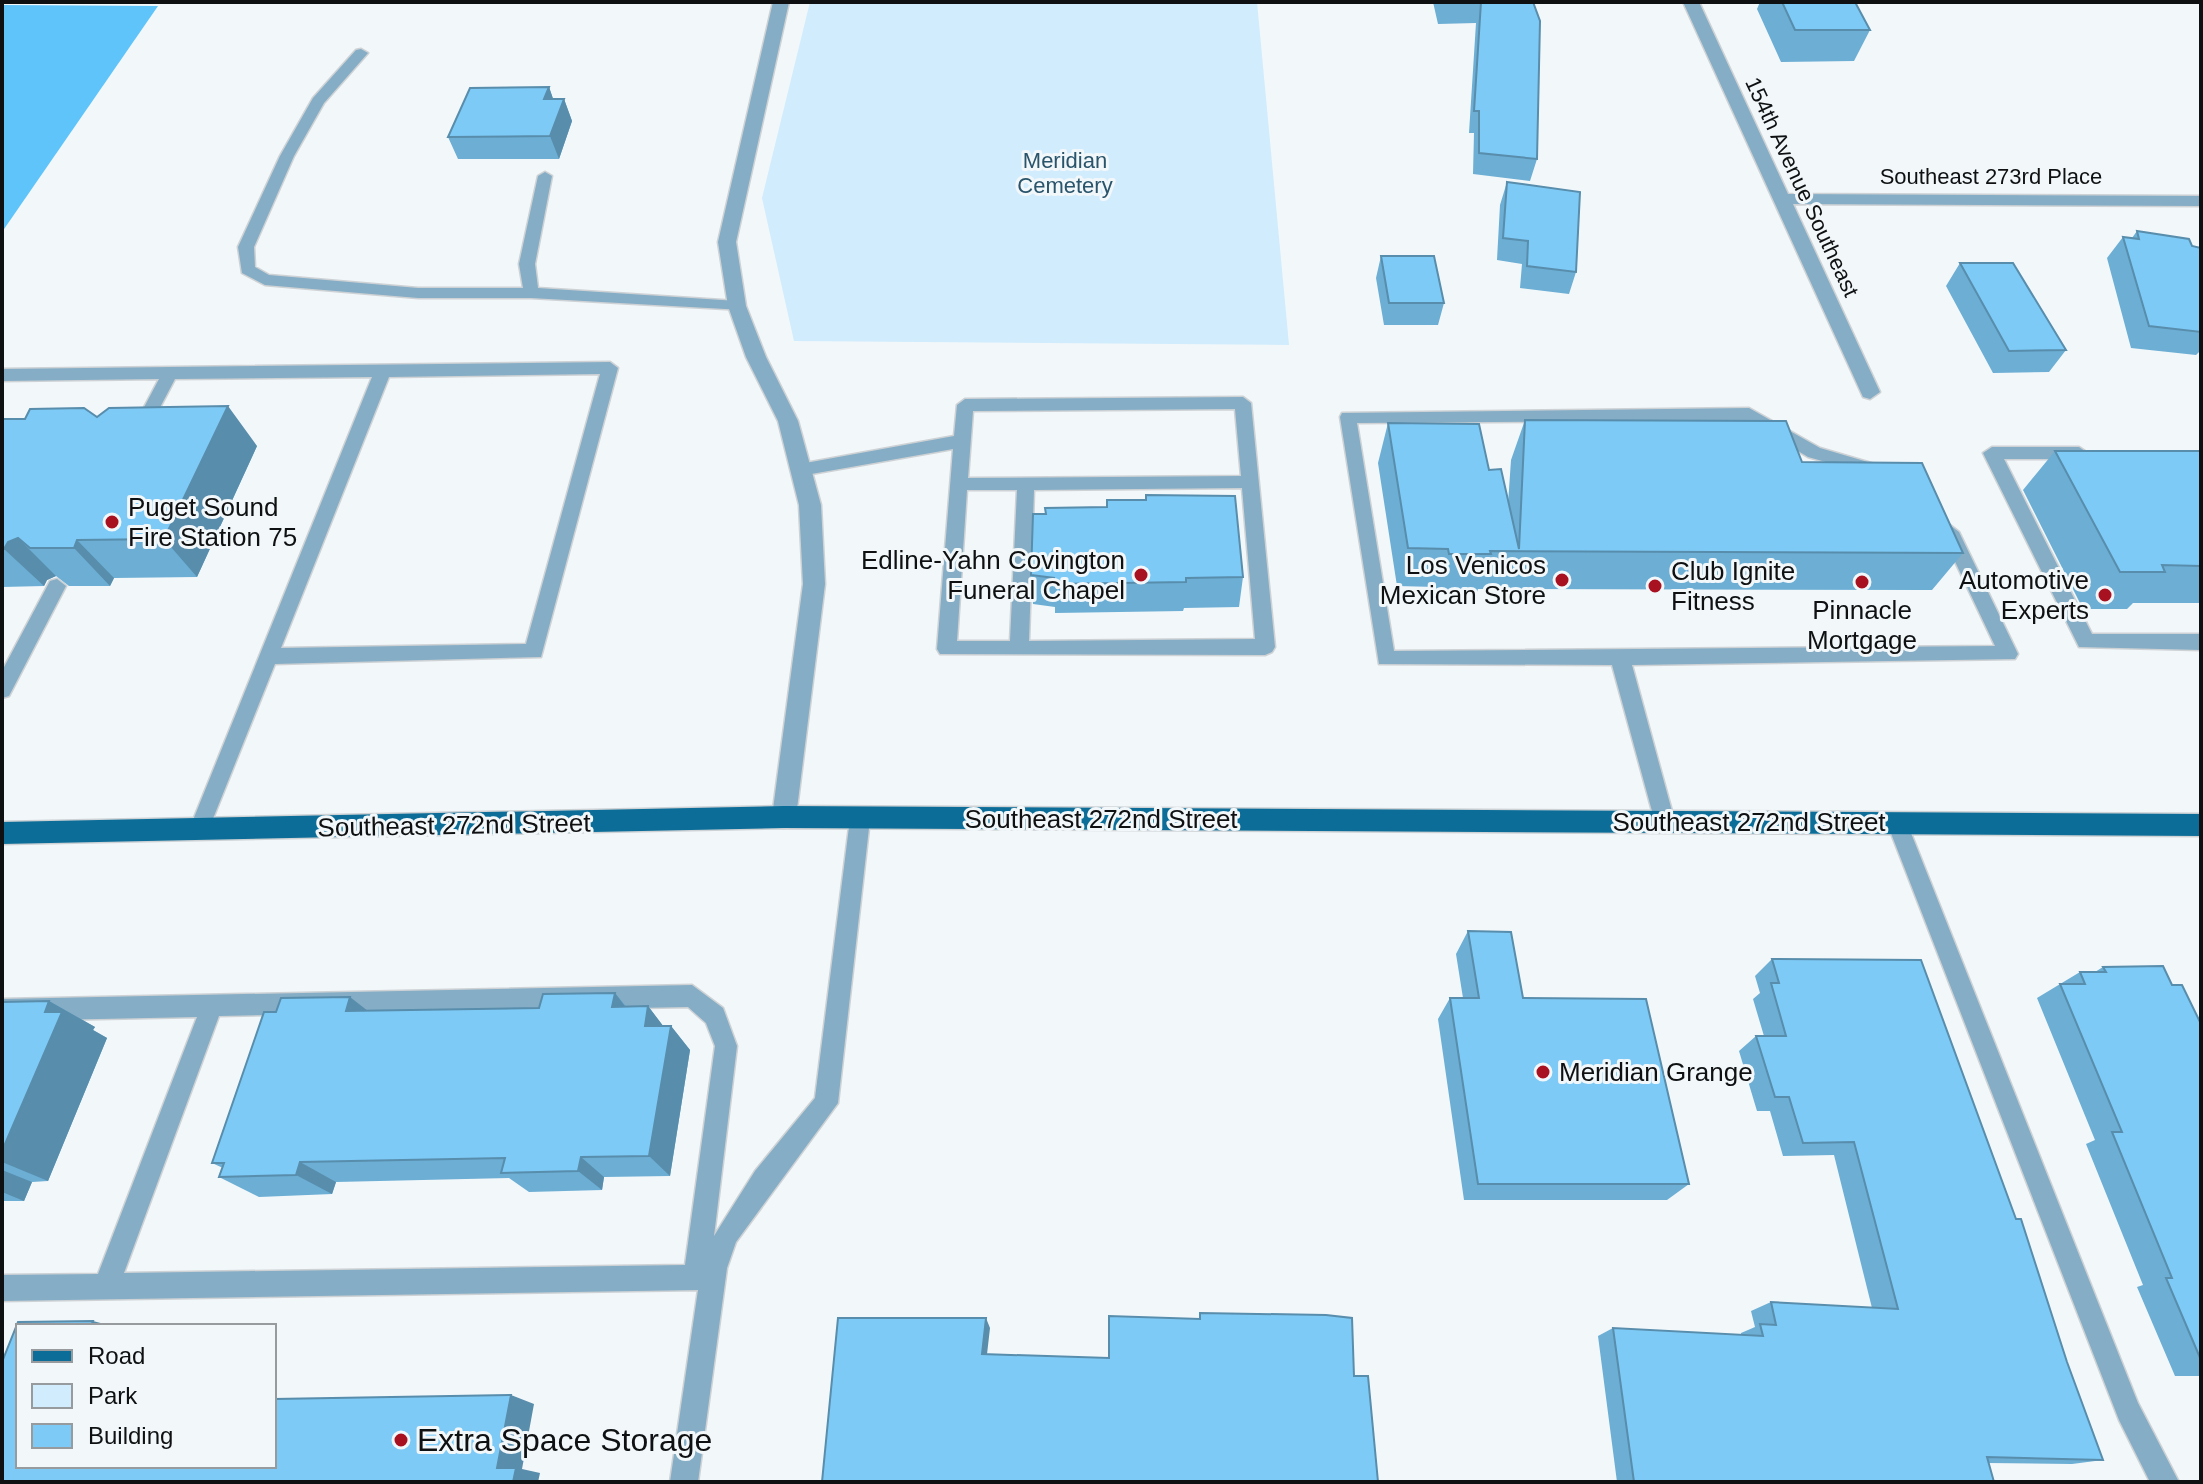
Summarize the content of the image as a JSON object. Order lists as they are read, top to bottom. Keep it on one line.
{"streets":{"main road":["Southeast 272nd Street"],"street":["Southeast 273rd Place","154th Avenue Southeast"]},"crossings":[["Southeast 273rd Place","154th Avenue Southeast"]],"parks":["Meridian Cemetery"],"places":["Puget Sound Fire Station 75","Edline-Yahn Covington Funeral Chapel","Los Venicos Mexican Store","Pinnacle Mortgage","Club Ignite Fitness","Automotive Experts","Meridian Grange","Extra Space Storage"],"legend":["Road","Park","Building"]}
